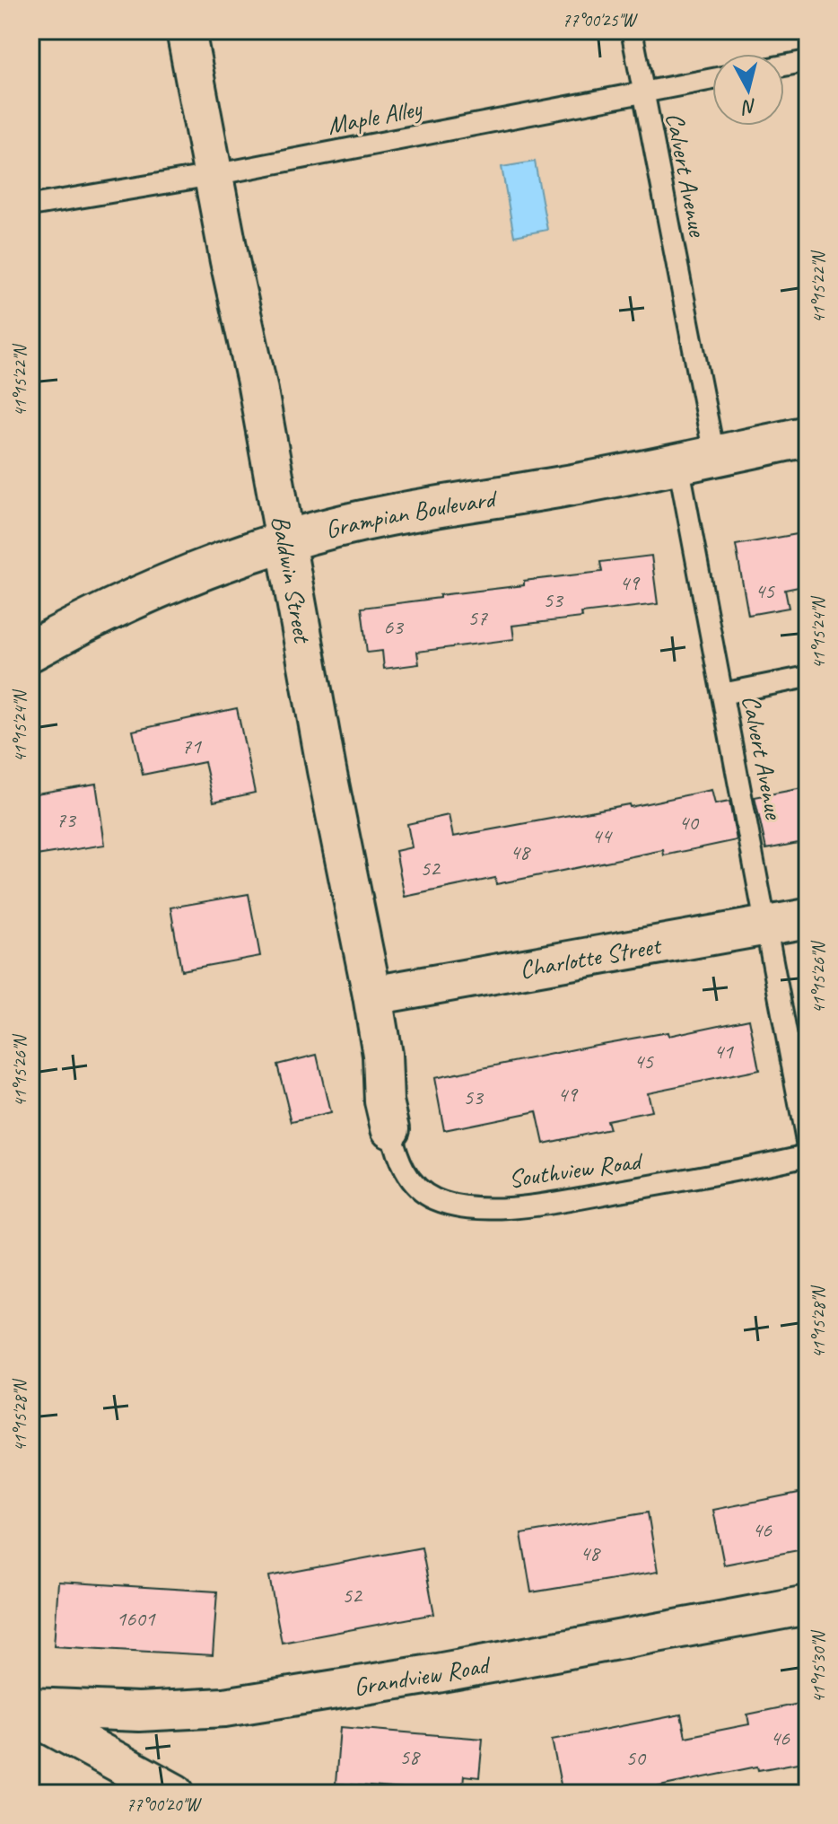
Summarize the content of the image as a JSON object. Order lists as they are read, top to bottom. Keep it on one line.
{"streets":{"street":["Grampian Boulevard","Baldwin Street","Charlotte Street","Grandview Road"],"lane":["Maple Alley","Calvert Avenue","Southview Road"]},"crossings":[["Maple Alley","Calvert Avenue"],["Maple Alley","Baldwin Street"],["Calvert Avenue","Grampian Boulevard"],["Calvert Avenue","Charlotte Street"],["Grampian Boulevard","Baldwin Street"],["Baldwin Street","Charlotte Street"],["Baldwin Street","Southview Road"]],"house_numbers":["49","45","53","57","63","71","73","40","44","48","52","41","45","49","53","46","48","52","1601","46","58","50"],"north":"bottom","coordinates":["77°00'25\"W","41°15'22\"N","41°15'24\"N","41°15'26\"N","41°15'28\"N","41°15'30\"N","77°00'20\"W"]}
